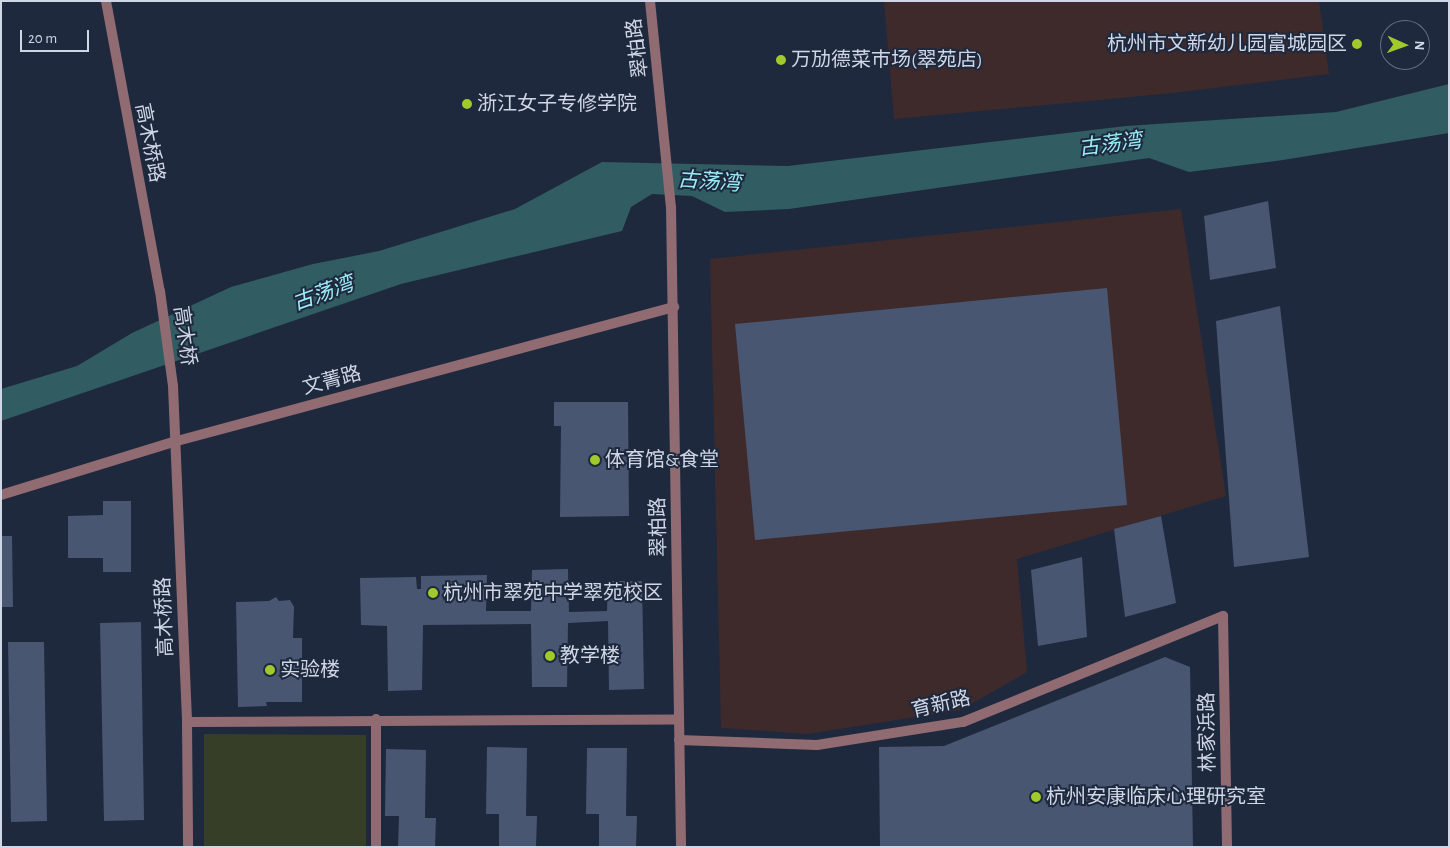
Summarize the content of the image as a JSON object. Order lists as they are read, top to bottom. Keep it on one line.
{"streets":{"street":["翠柏路","高木桥路","高木桥","文菁路","育新路","林家浜路"]},"crossings":[["翠柏路","文菁路"],["翠柏路","育新路"],["高木桥路","高木桥"],["高木桥路","文菁路"],["育新路","林家浜路"]],"water":["古荡湾"],"places":["杭州市文新幼儿园富城园区","万劢德菜巿场(翠苑店)","浙江女子专修学院","体育馆&食堂","杭州市翠苑中学翠苑校区","教学楼","实验楼","杭州安康临床心理研究室"],"scale_bar":"20 m","north":"right"}
